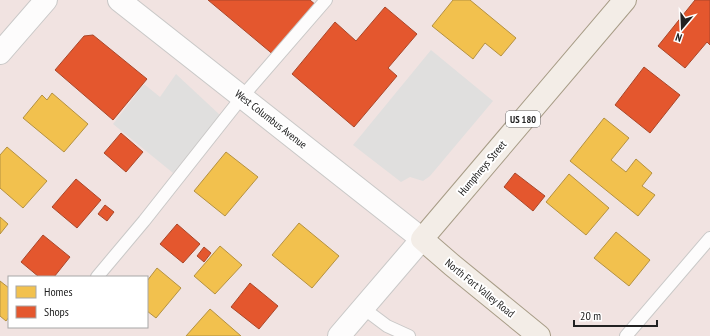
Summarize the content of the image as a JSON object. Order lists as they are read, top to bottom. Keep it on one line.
{"streets":{"main road":["US 180","Humphreys Street","North Fort Valley Road"],"street":["West Columbus Avenue"]},"crossings":[["West Columbus Avenue","Humphreys Street"],["West Columbus Avenue","North Fort Valley Road"],["Humphreys Street","North Fort Valley Road"]],"legend":["Homes","Shops"],"scale_bar":"20 m","north":"bottom"}
